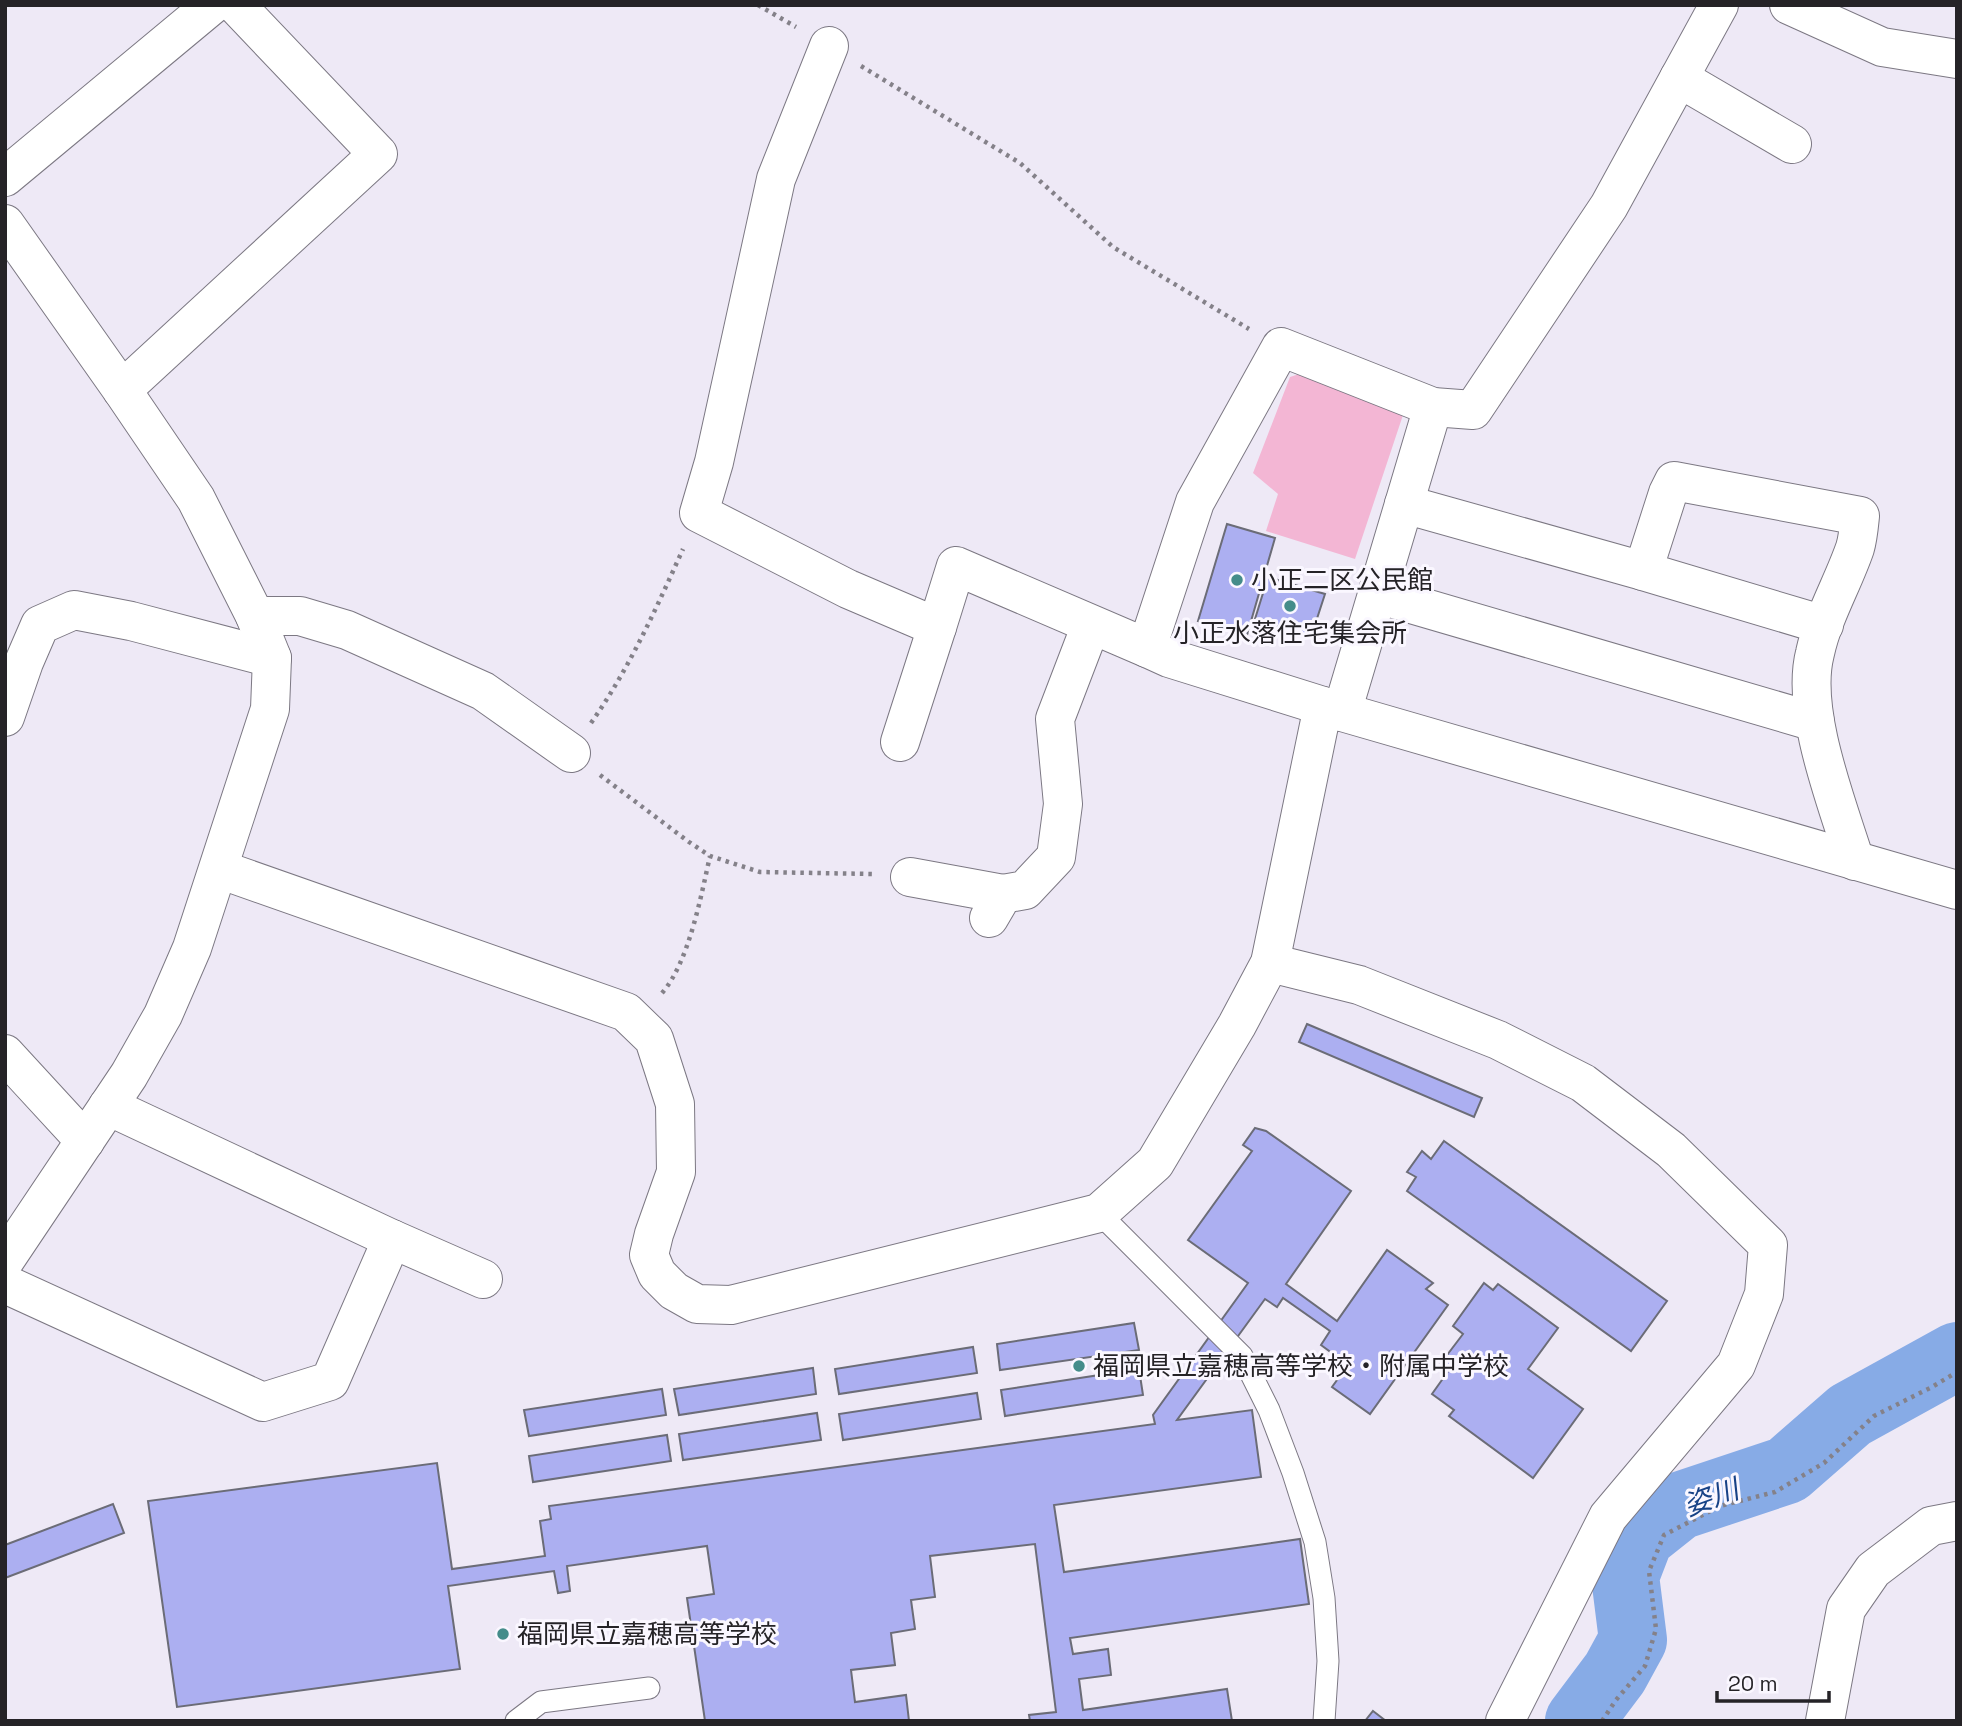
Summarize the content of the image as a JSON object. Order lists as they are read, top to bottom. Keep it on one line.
{"water":["姿川"],"places":["小正二区公民館","小正水落住宅集会所","福岡県立嘉穂高等学校・附属中学校","福岡県立嘉穂高等学校"],"scale_bar":"20 m"}
